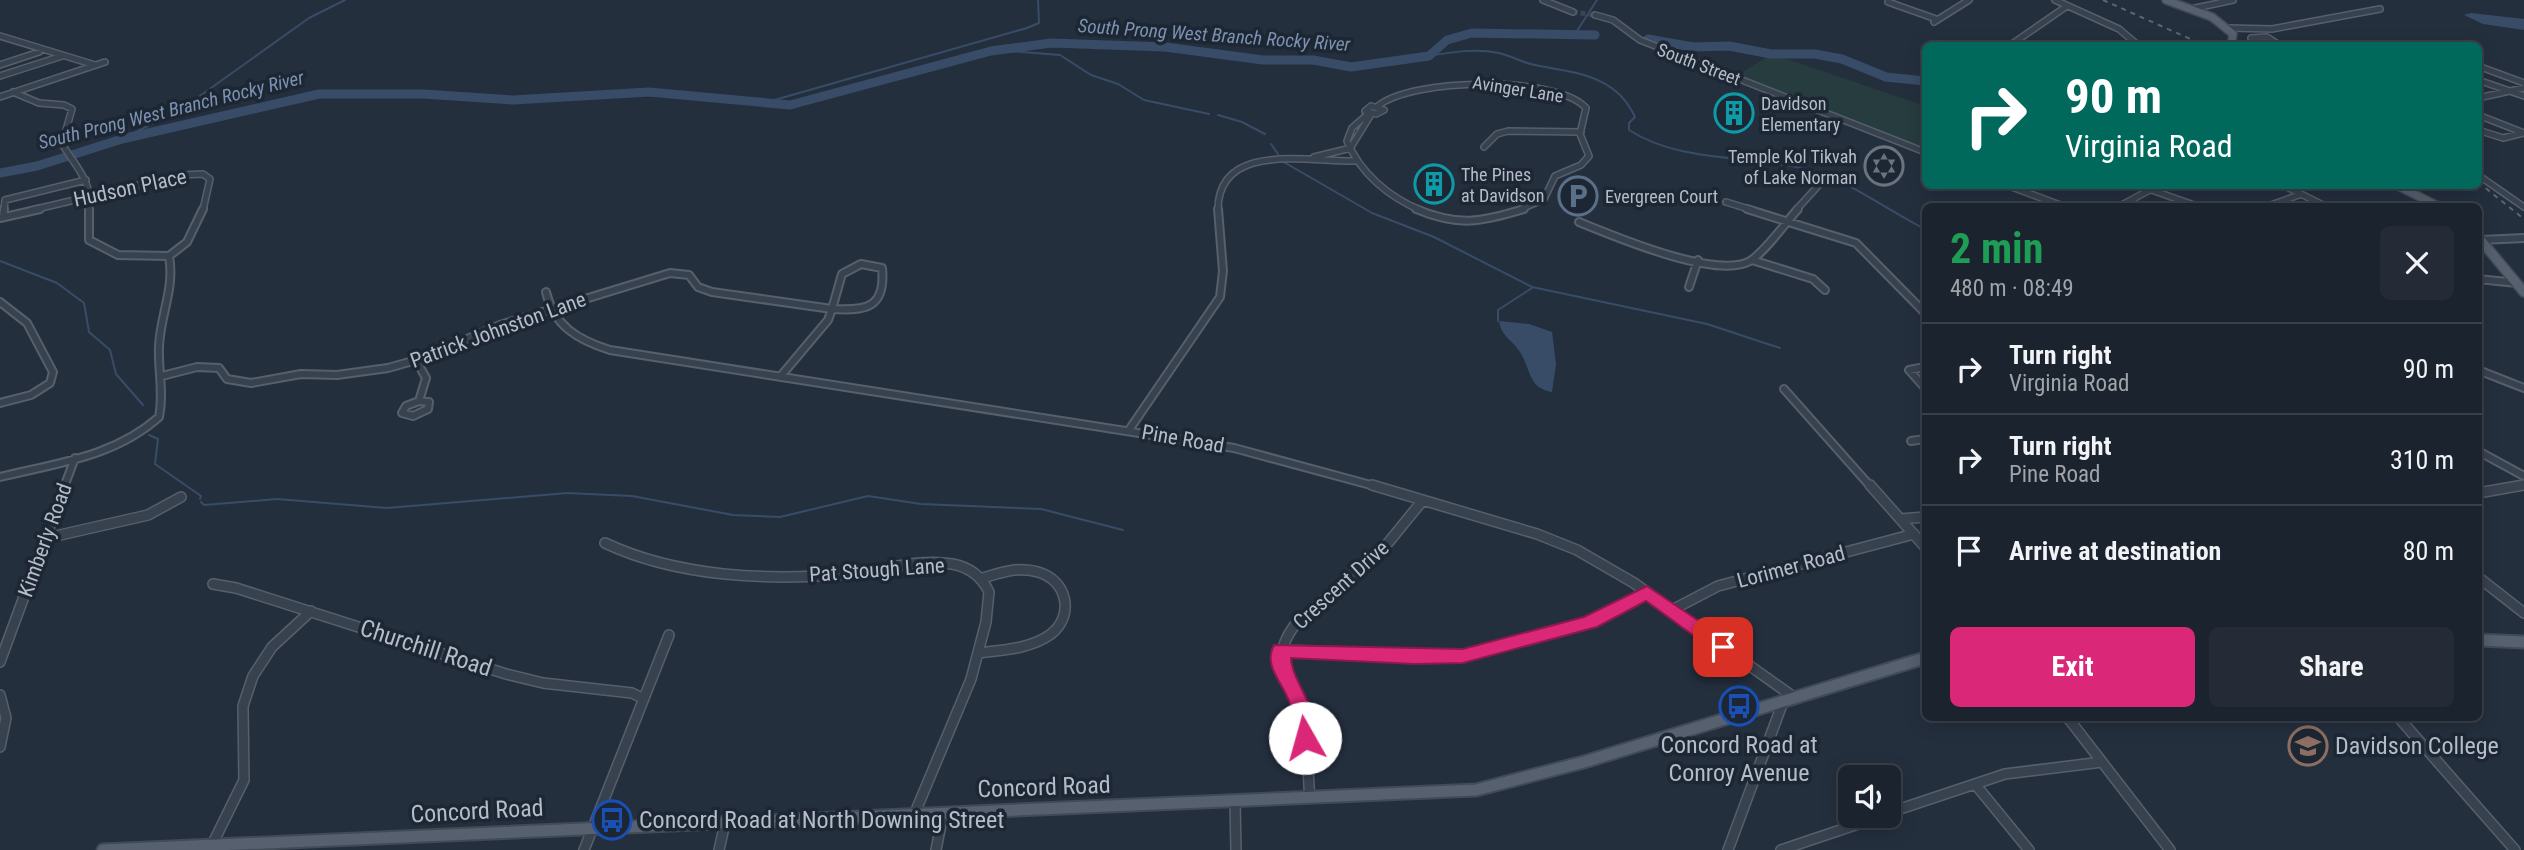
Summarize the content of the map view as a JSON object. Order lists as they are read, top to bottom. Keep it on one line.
{"streets":{"main road":["Concord Road"],"street":["South Street","Avinger Lane","Hudson Place","Patrick Johnston Lane","Pine Road","Kimberly Road","Lorimer Road","Pat Stough Lane","Crescent Drive","Churchill Road"]},"crossings":[["Patrick Johnston Lane","Pine Road"],["Pine Road","Lorimer Road"],["Pine Road","Crescent Drive"],["Pine Road","Concord Road"],["Crescent Drive","Concord Road"]],"water":["South Prong West Branch Rocky River"],"places":{"building":["Davidson Elementary","The Pines at Davidson"],"synagogue":["Temple Kol Tikvah of Lake Norman"],"parking":["Evergreen Court"],"bus stop":["Concord Road at Conroy Avenue","Concord Road at North Downing Street"],"school or university":["Davidson College"]},"page":{"turn":["90 m","Virginia Road"],"heading":["2 min","480 m · 08:49"],"list":[{"name":"Turn right","note":"Virginia Road","value":"90 m"},{"name":"Turn right","note":"Pine Road","value":"310 m"},{"name":"Arrive at destination","value":"80 m"}],"buttons":["Exit","Share"]}}
